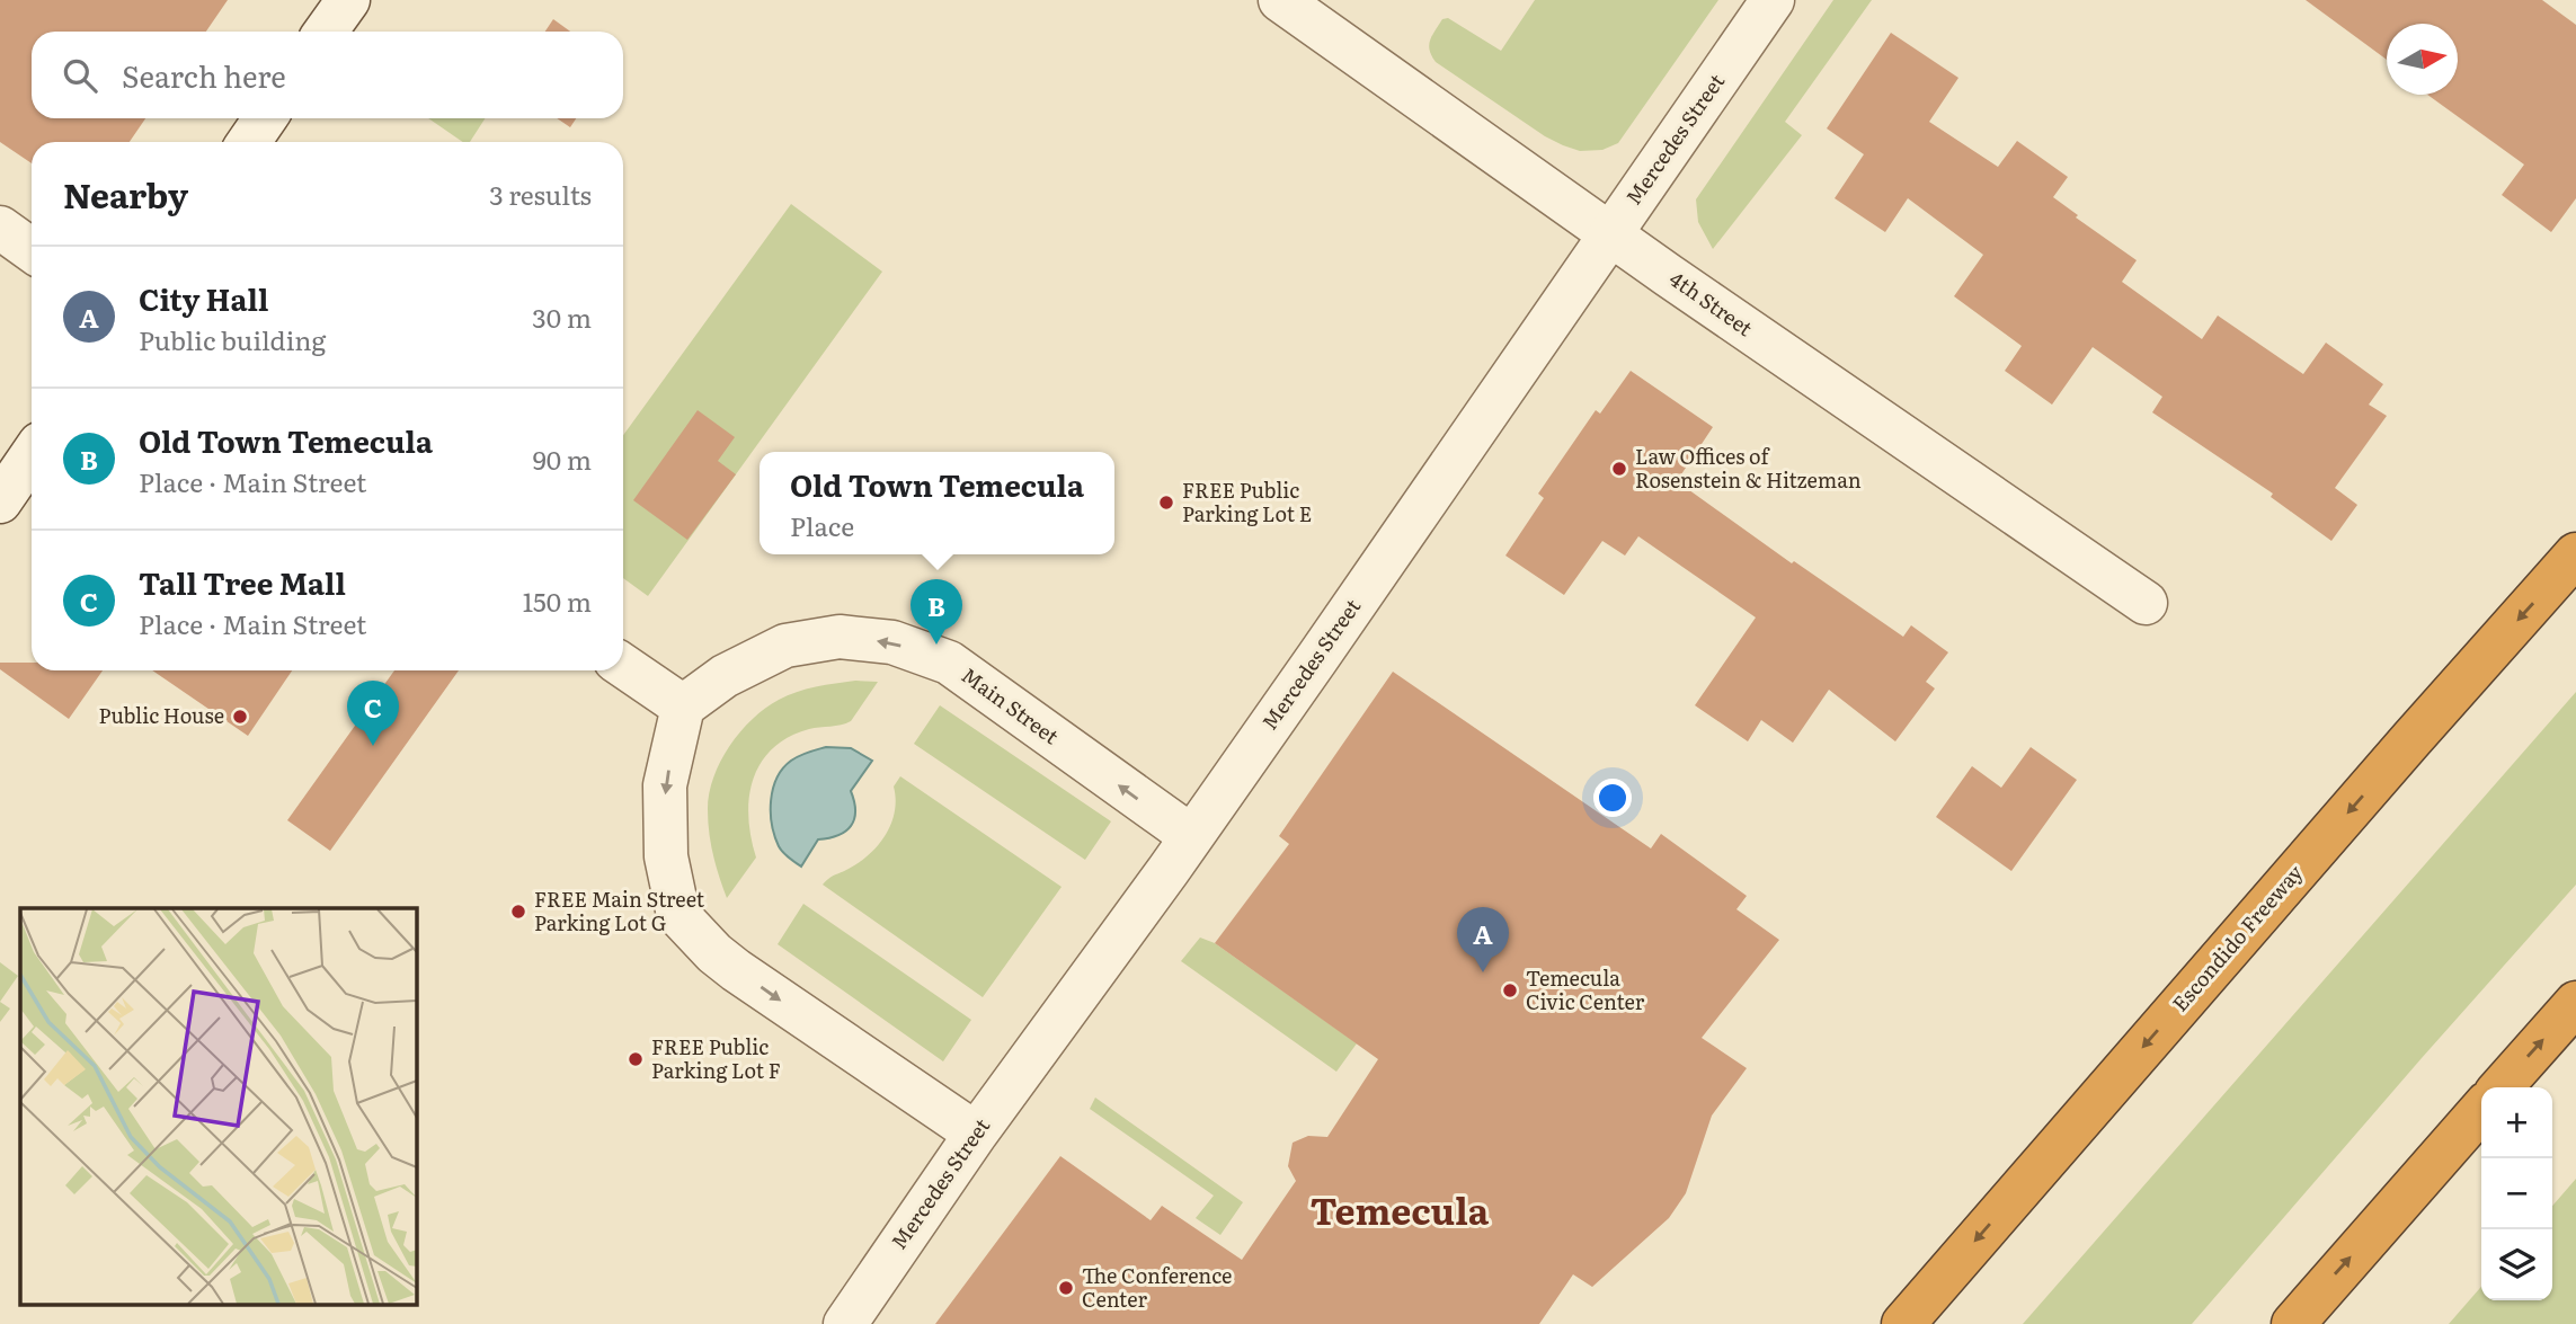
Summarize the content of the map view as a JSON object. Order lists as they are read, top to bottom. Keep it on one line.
{"streets":{"highway":["Escondido Freeway"],"street":["Mercedes Street","4th Street","Main Street"]},"crossings":[["Mercedes Street","4th Street"],["Mercedes Street","Main Street"]],"one_way":["Main Street"],"districts":["Temecula"],"places":["Law Offices of Rosenstein & Hitzeman","FREE Public Parking Lot E","Public House","FREE Main Street Parking Lot G","Temecula Civic Center","FREE Public Parking Lot F","The Conference Center"],"north":"right","page":{"search":"Search here","heading":["Nearby","3 results"],"list":[{"mark":"A","name":"City Hall","note":"Public building","value":"30 m"},{"mark":"B","name":"Old Town Temecula","note":"Place · Main Street","value":"90 m"},{"mark":"C","name":"Tall Tree Mall","note":"Place · Main Street","value":"150 m"}],"popup":["Old Town Temecula","Place"],"pins":["B","C","A"],"map_buttons":["+","−"]}}
